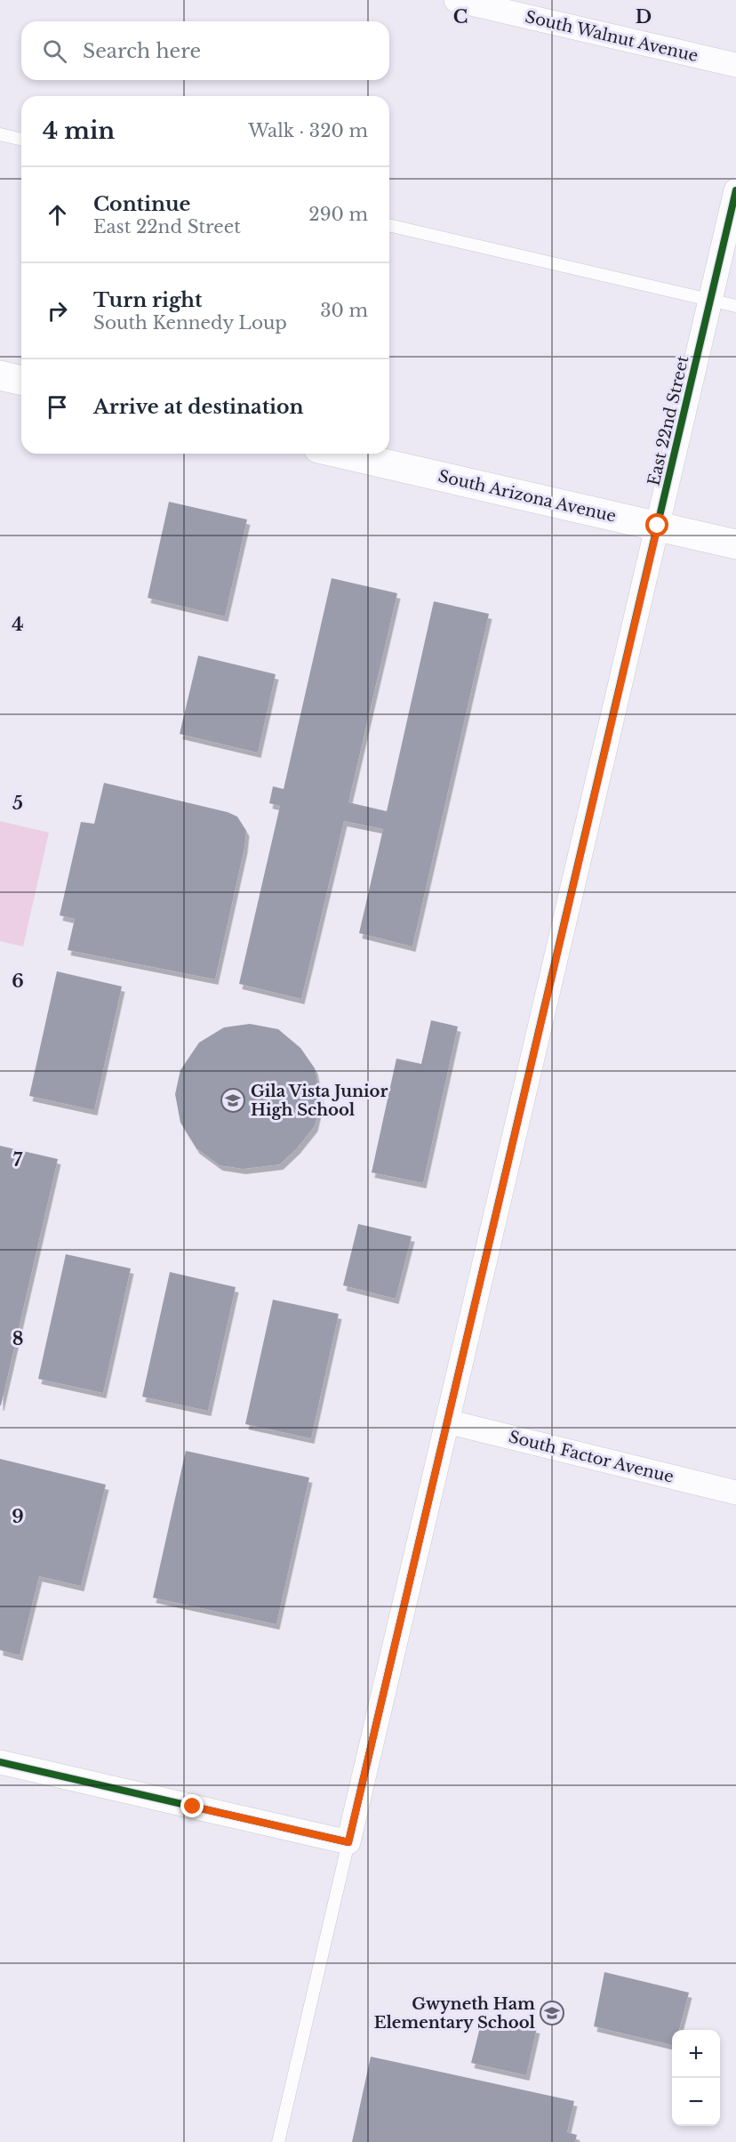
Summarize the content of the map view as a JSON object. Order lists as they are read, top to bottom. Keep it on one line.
{"streets":{"street":["South Walnut Avenue","East 22nd Street","South Arizona Avenue","South Factor Avenue"]},"crossings":[["East 22nd Street","South Arizona Avenue"],["East 22nd Street","South Factor Avenue"]],"places":{"school or university":["Gila Vista Junior High School","Gwyneth Ham Elementary School"]},"page":{"search":"Search here","heading":["4 min","Walk · 320 m"],"list":[["Continue","East 22nd Street","290 m"],["Turn right","South Kennedy Loup","30 m"],"Arrive at destination"],"map_buttons":["+","−"]},"grid":{"columns":["C","D"],"rows":["4","5","6","7","8","9"]}}
